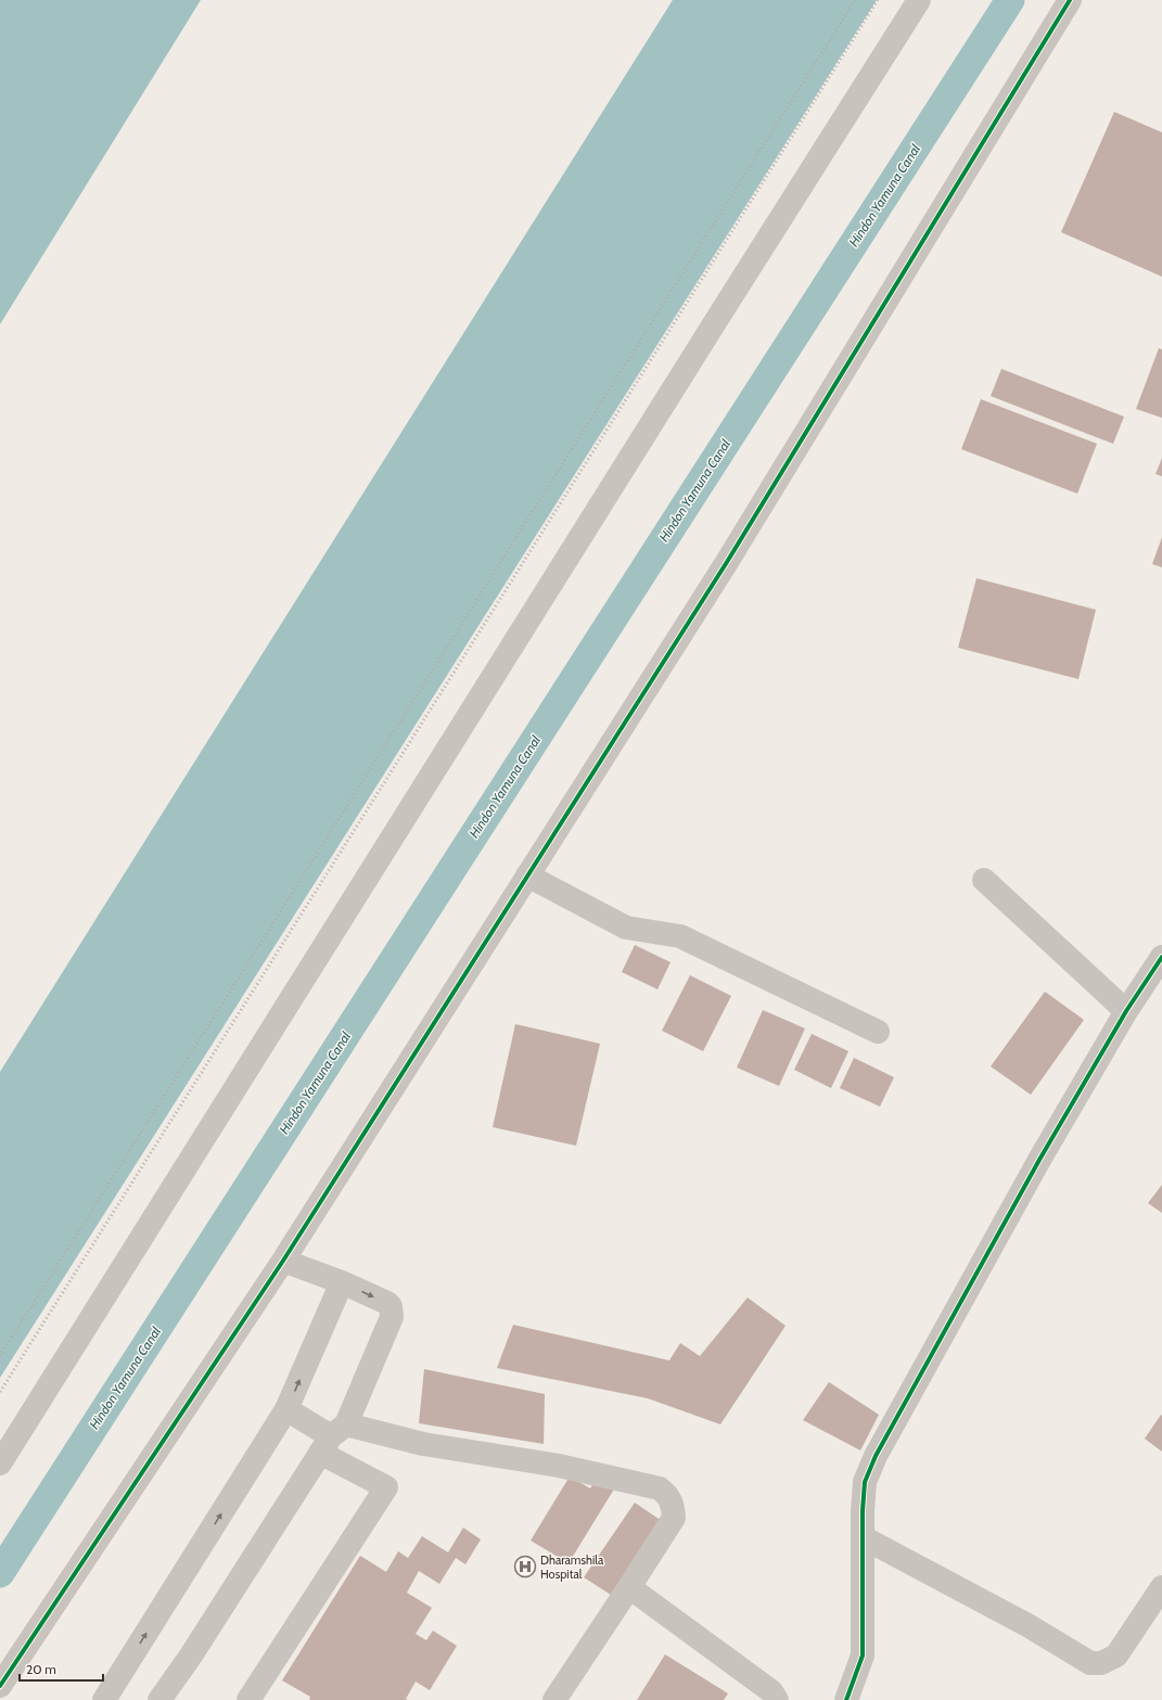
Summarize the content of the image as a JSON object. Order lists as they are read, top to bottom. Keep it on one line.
{"water":["Hindon Yamuna Canal"],"places":{"hospital":["Dharamshila Hospital"]},"scale_bar":"20 m"}
